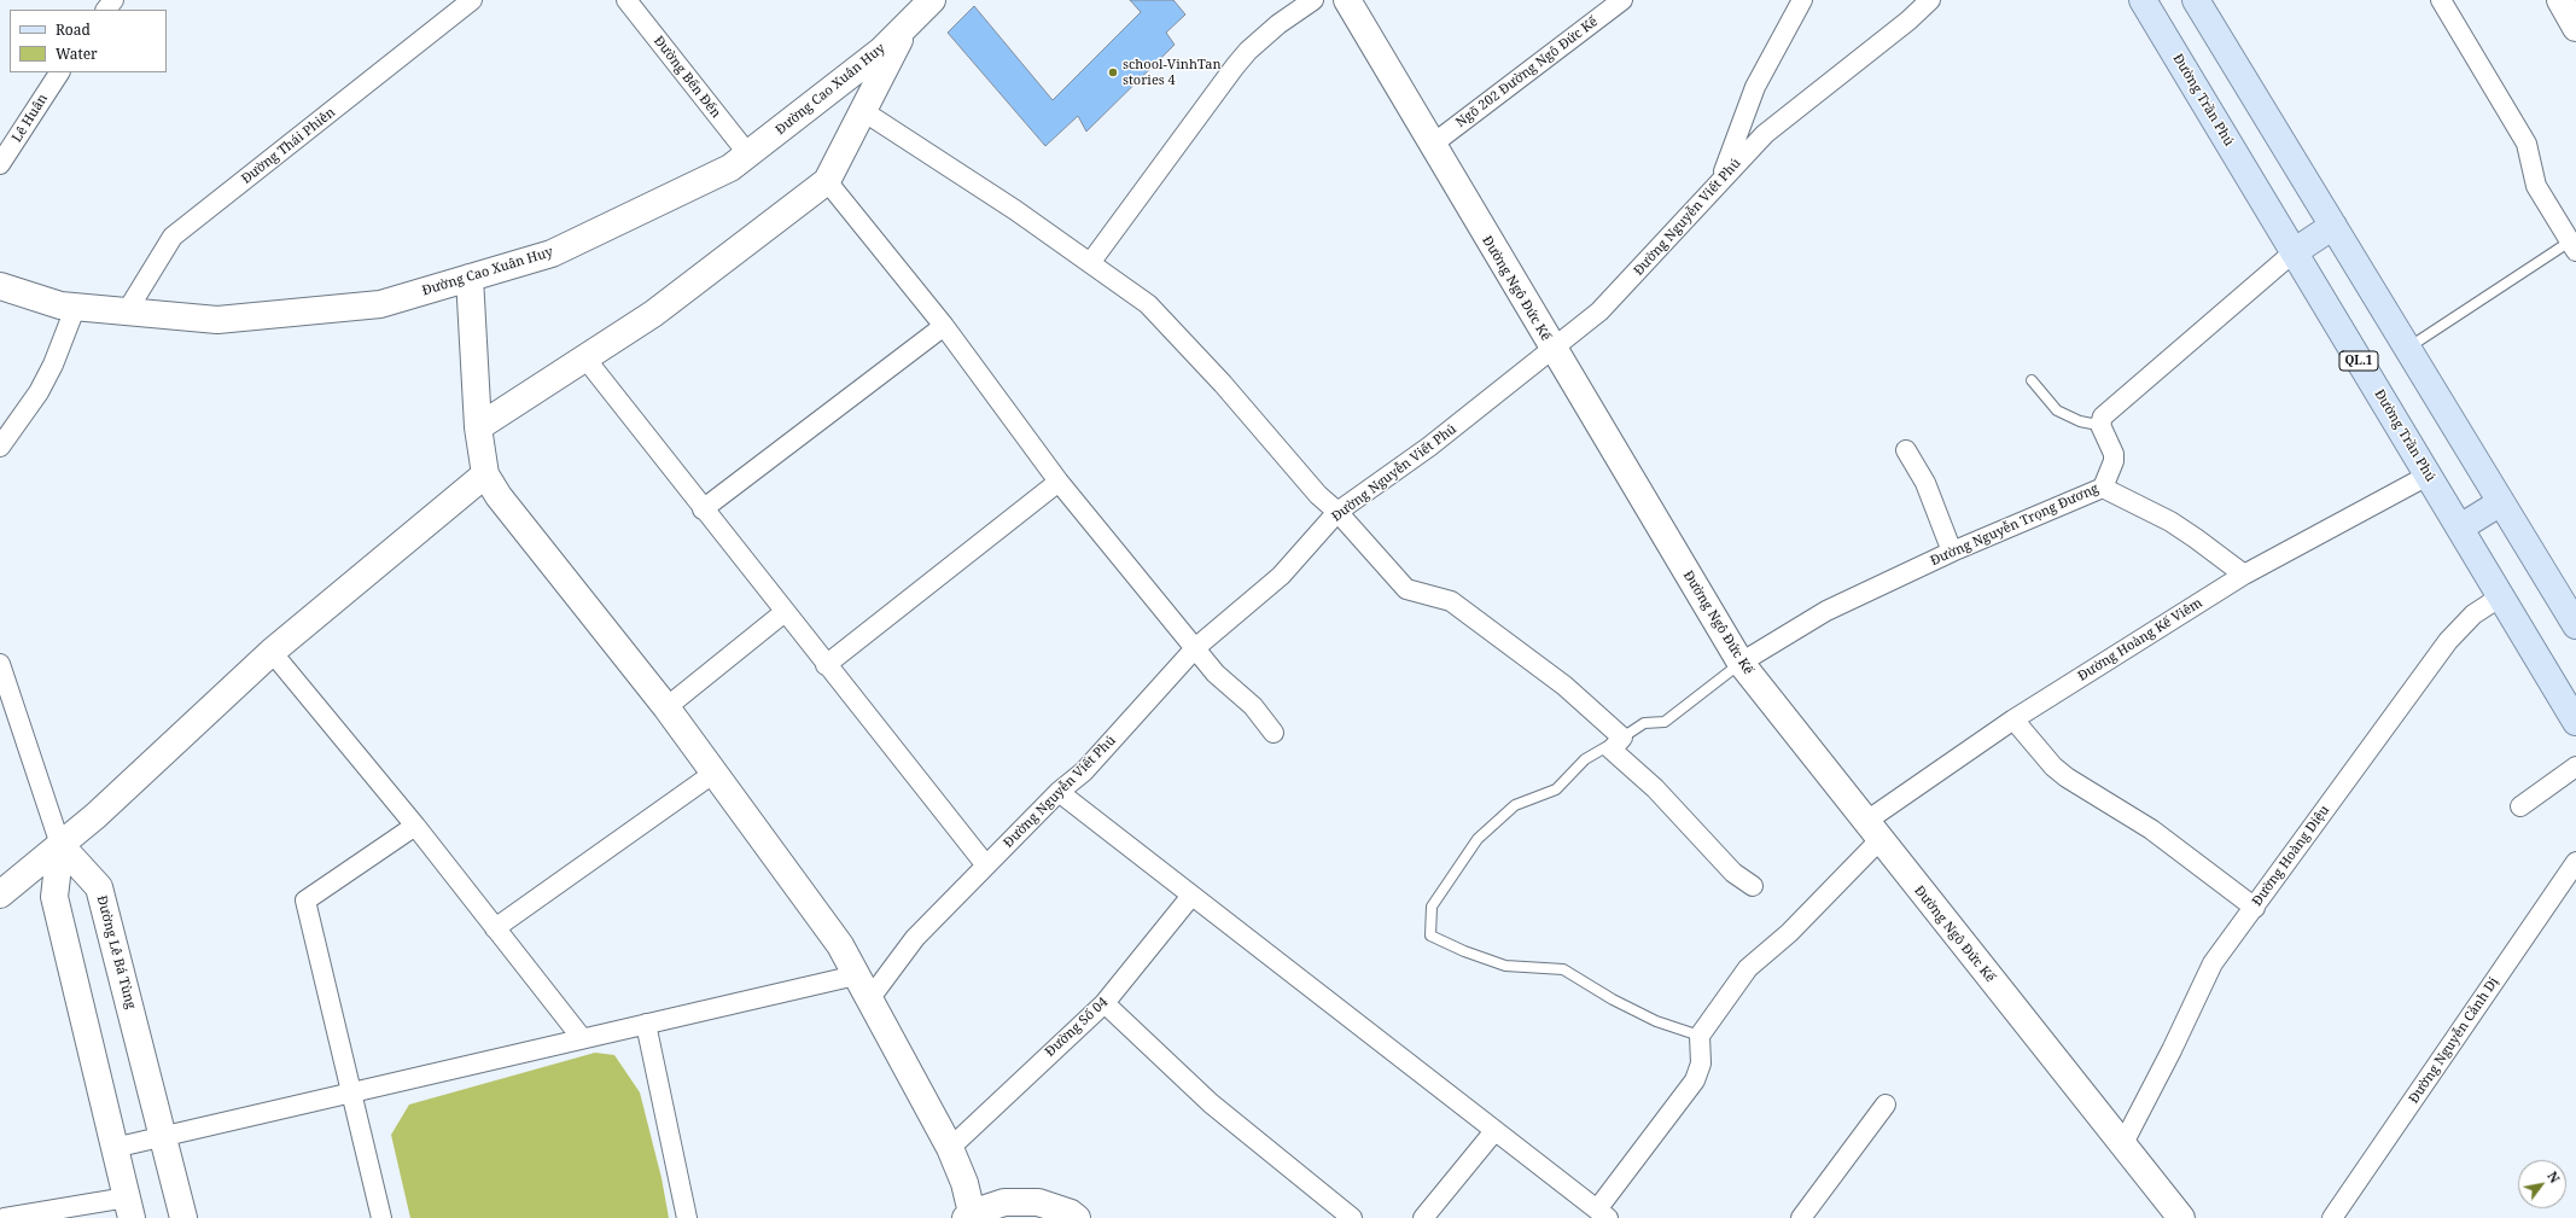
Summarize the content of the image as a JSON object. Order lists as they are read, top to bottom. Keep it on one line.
{"streets":{"main road":["Đường Trần Phú","QL.1"],"street":["Ngõ 202 Đường Ngô Đức Kế","Đường Bến Đến","Đường Cao Xuân Huy","Lê Huân","Đường Thái Phiên","Đường Nguyễn Viết Phú","Đường Ngô Đức Kế","Đường Nguyễn Trọng Đương","Đường Hoàng Kế Viêm","Đường Hoàng Diệu","Đường Lê Bá Tùng","Đường Số 04","Đường Nguyễn Cảnh Dị"]},"crossings":[["Ngõ 202 Đường Ngô Đức Kế","Đường Ngô Đức Kế"],["Đường Bến Đến","Đường Cao Xuân Huy"],["Đường Cao Xuân Huy","Đường Thái Phiên"],["Đường Trần Phú","Đường Hoàng Kế Viêm"],["Đường Trần Phú","Đường Hoàng Diệu"],["Đường Nguyễn Viết Phú","Đường Ngô Đức Kế"],["Đường Ngô Đức Kế","Đường Nguyễn Trọng Đương"],["Đường Ngô Đức Kế","Đường Hoàng Kế Viêm"],["Đường Ngô Đức Kế","Đường Hoàng Diệu"]],"places":["school-VinhTan stories 4"],"legend":["Road","Water"],"north":"top right"}
